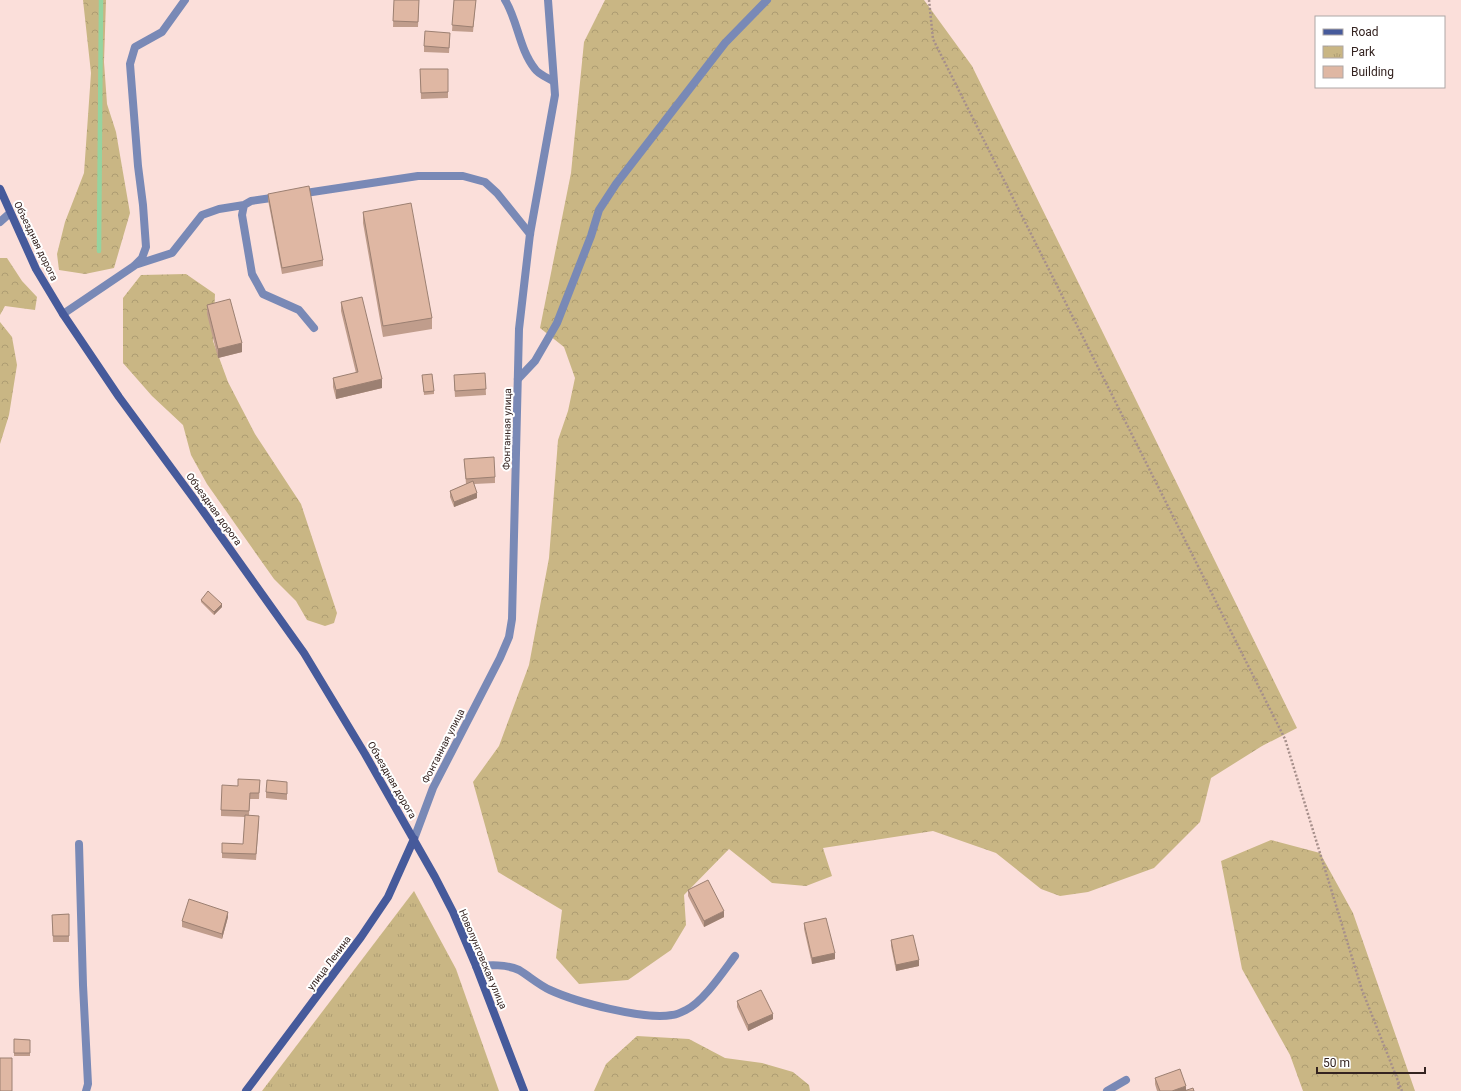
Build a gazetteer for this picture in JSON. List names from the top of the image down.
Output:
{
  "streets": {
    "street": [
      "Объездная дорога",
      "Фонтанная улица",
      "Новолунговская улица",
      "улица Ленина"
    ]
  },
  "crossings": [
    ["Объездная дорога", "Фонтанная улица"],
    ["Объездная дорога", "Новолунговская улица"],
    ["Объездная дорога", "улица Ленина"],
    ["Фонтанная улица", "Новолунговская улица"],
    ["Фонтанная улица", "улица Ленина"],
    ["Новолунговская улица", "улица Ленина"]
  ],
  "legend": ["Road", "Park", "Building"],
  "scale_bar": "50 m"
}
